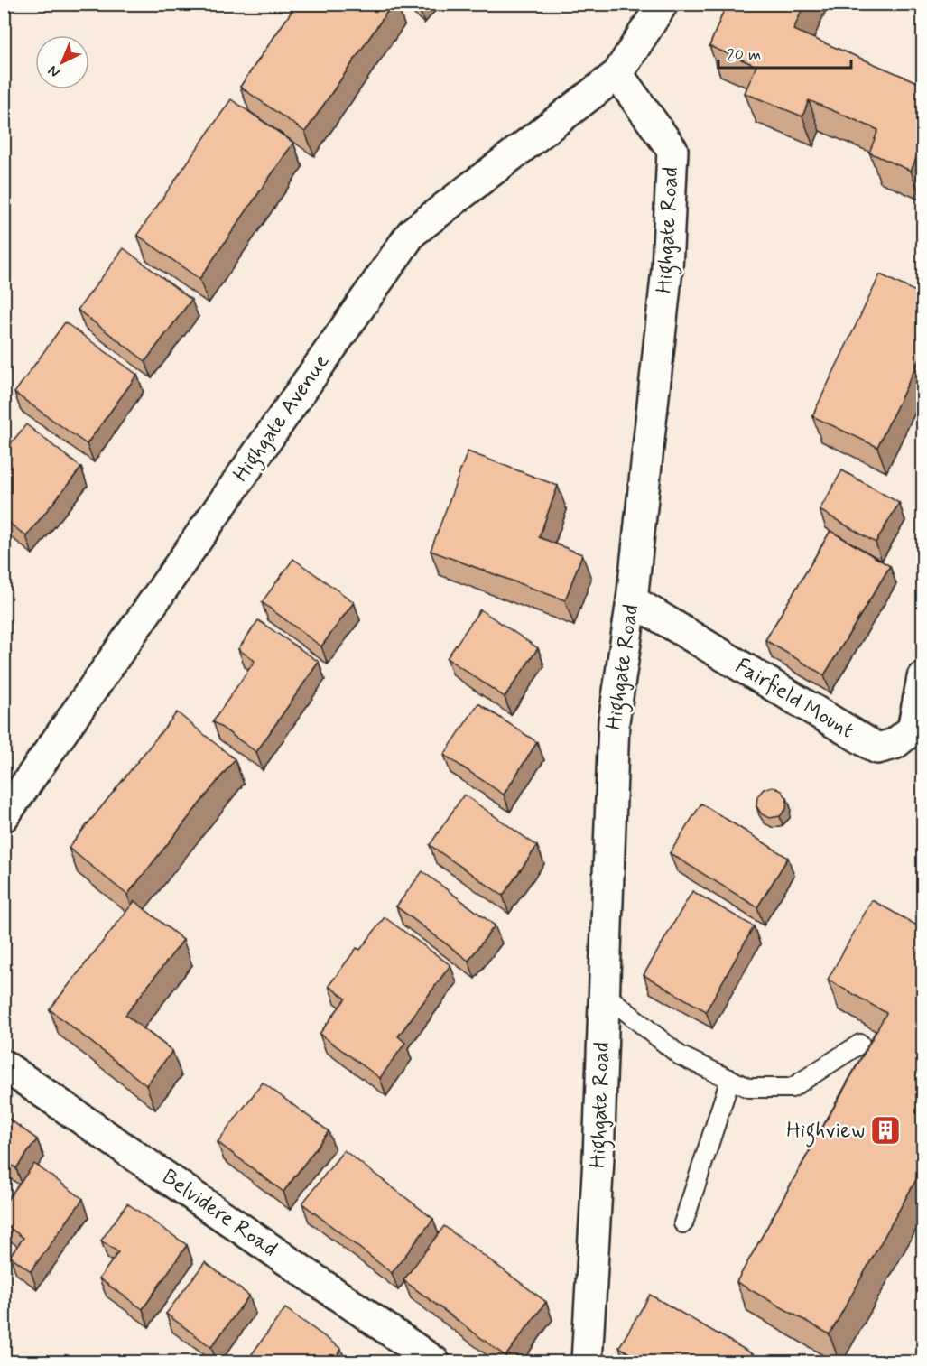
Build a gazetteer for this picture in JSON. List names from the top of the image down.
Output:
{
  "streets": {
    "street": [
      "Highgate Road",
      "Highgate Avenue",
      "Fairfield Mount",
      "Belvidere Road"
    ]
  },
  "crossings": [
    ["Highgate Road", "Highgate Avenue"],
    ["Highgate Road", "Fairfield Mount"]
  ],
  "places": {
    "building": ["Highview"]
  },
  "scale_bar": "20 m",
  "north": "bottom left"
}
